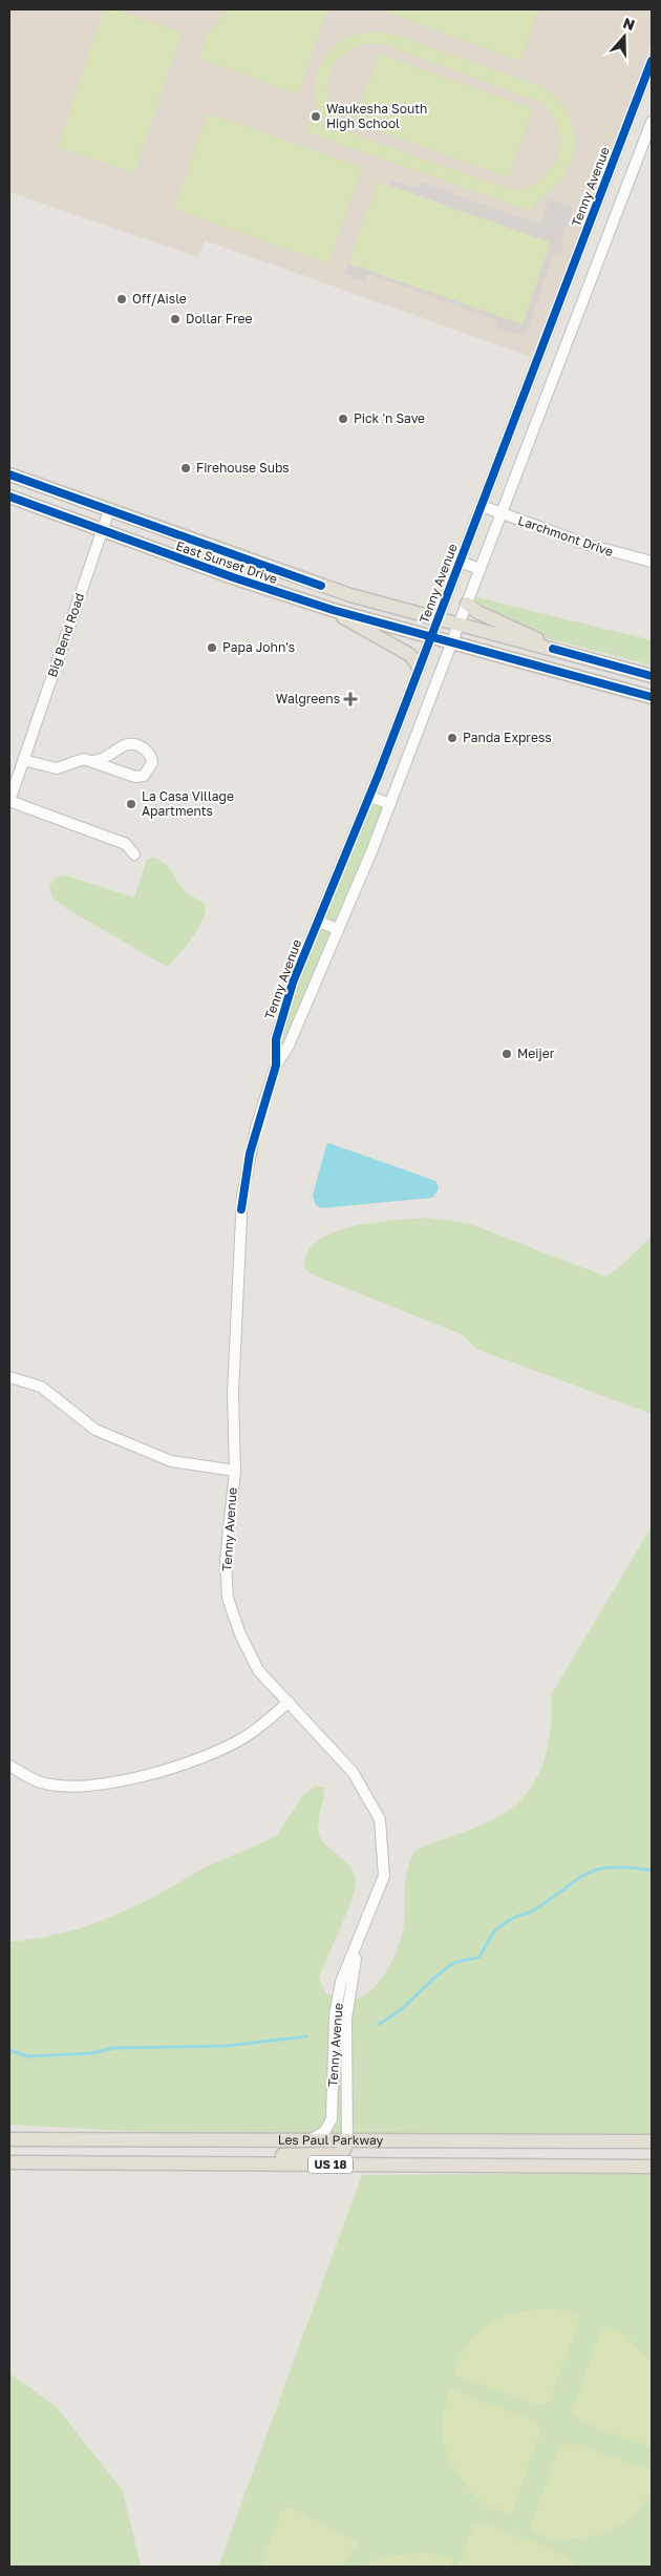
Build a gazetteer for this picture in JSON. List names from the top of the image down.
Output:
{
  "streets": {
    "main road": ["East Sunset Drive", "Les Paul Parkway", "US 18"],
    "street": ["Tenny Avenue", "Larchmont Drive", "Big Bend Road"]
  },
  "crossings": [
    ["Tenny Avenue", "Larchmont Drive"],
    ["Tenny Avenue", "East Sunset Drive"],
    ["Tenny Avenue", "Les Paul Parkway"],
    ["East Sunset Drive", "Big Bend Road"]
  ],
  "places": {
    "other": [
      "Waukesha South High School",
      "Off/Aisle",
      "Dollar Free",
      "Pick 'n Save",
      "Firehouse Subs",
      "Papa John's",
      "Panda Express",
      "La Casa Village Apartments",
      "Meijer"
    ],
    "health": ["Walgreens"]
  },
  "north": "top"
}
